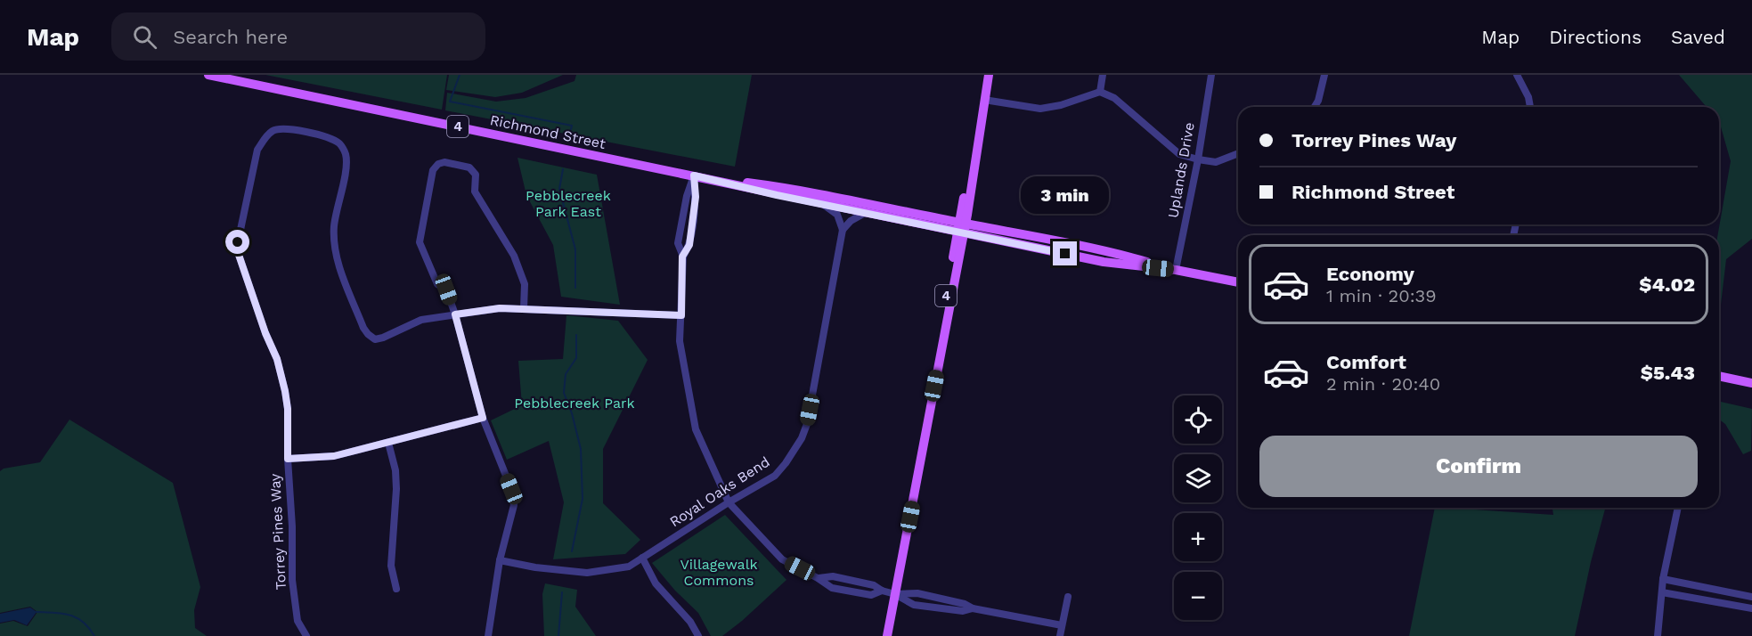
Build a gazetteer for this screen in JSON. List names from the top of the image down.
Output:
{
  "streets": {
    "main road": ["4", "Richmond Street"],
    "street": ["Uplands Drive", "Royal Oaks Bend", "Torrey Pines Way"]
  },
  "crossings": [
    ["Richmond Street", "Uplands Drive"]
  ],
  "parks": ["Pebblecreek Park East", "Pebblecreek Park", "Villagewalk Commons"],
  "page": {
    "header": "Map",
    "search": "Search here",
    "nav": ["Map", "Directions", "Saved"],
    "banner": ["Torrey Pines Way", "Richmond Street"],
    "bubble": "3 min",
    "list": [
      {
        "name": "Economy",
        "note": "1 min · 20:39",
        "value": "$4.02"
      },
      {
        "name": "Comfort",
        "note": "2 min · 20:40",
        "value": "$5.43"
      }
    ],
    "map_buttons": ["+", "−"],
    "buttons": "Confirm"
  }
}
